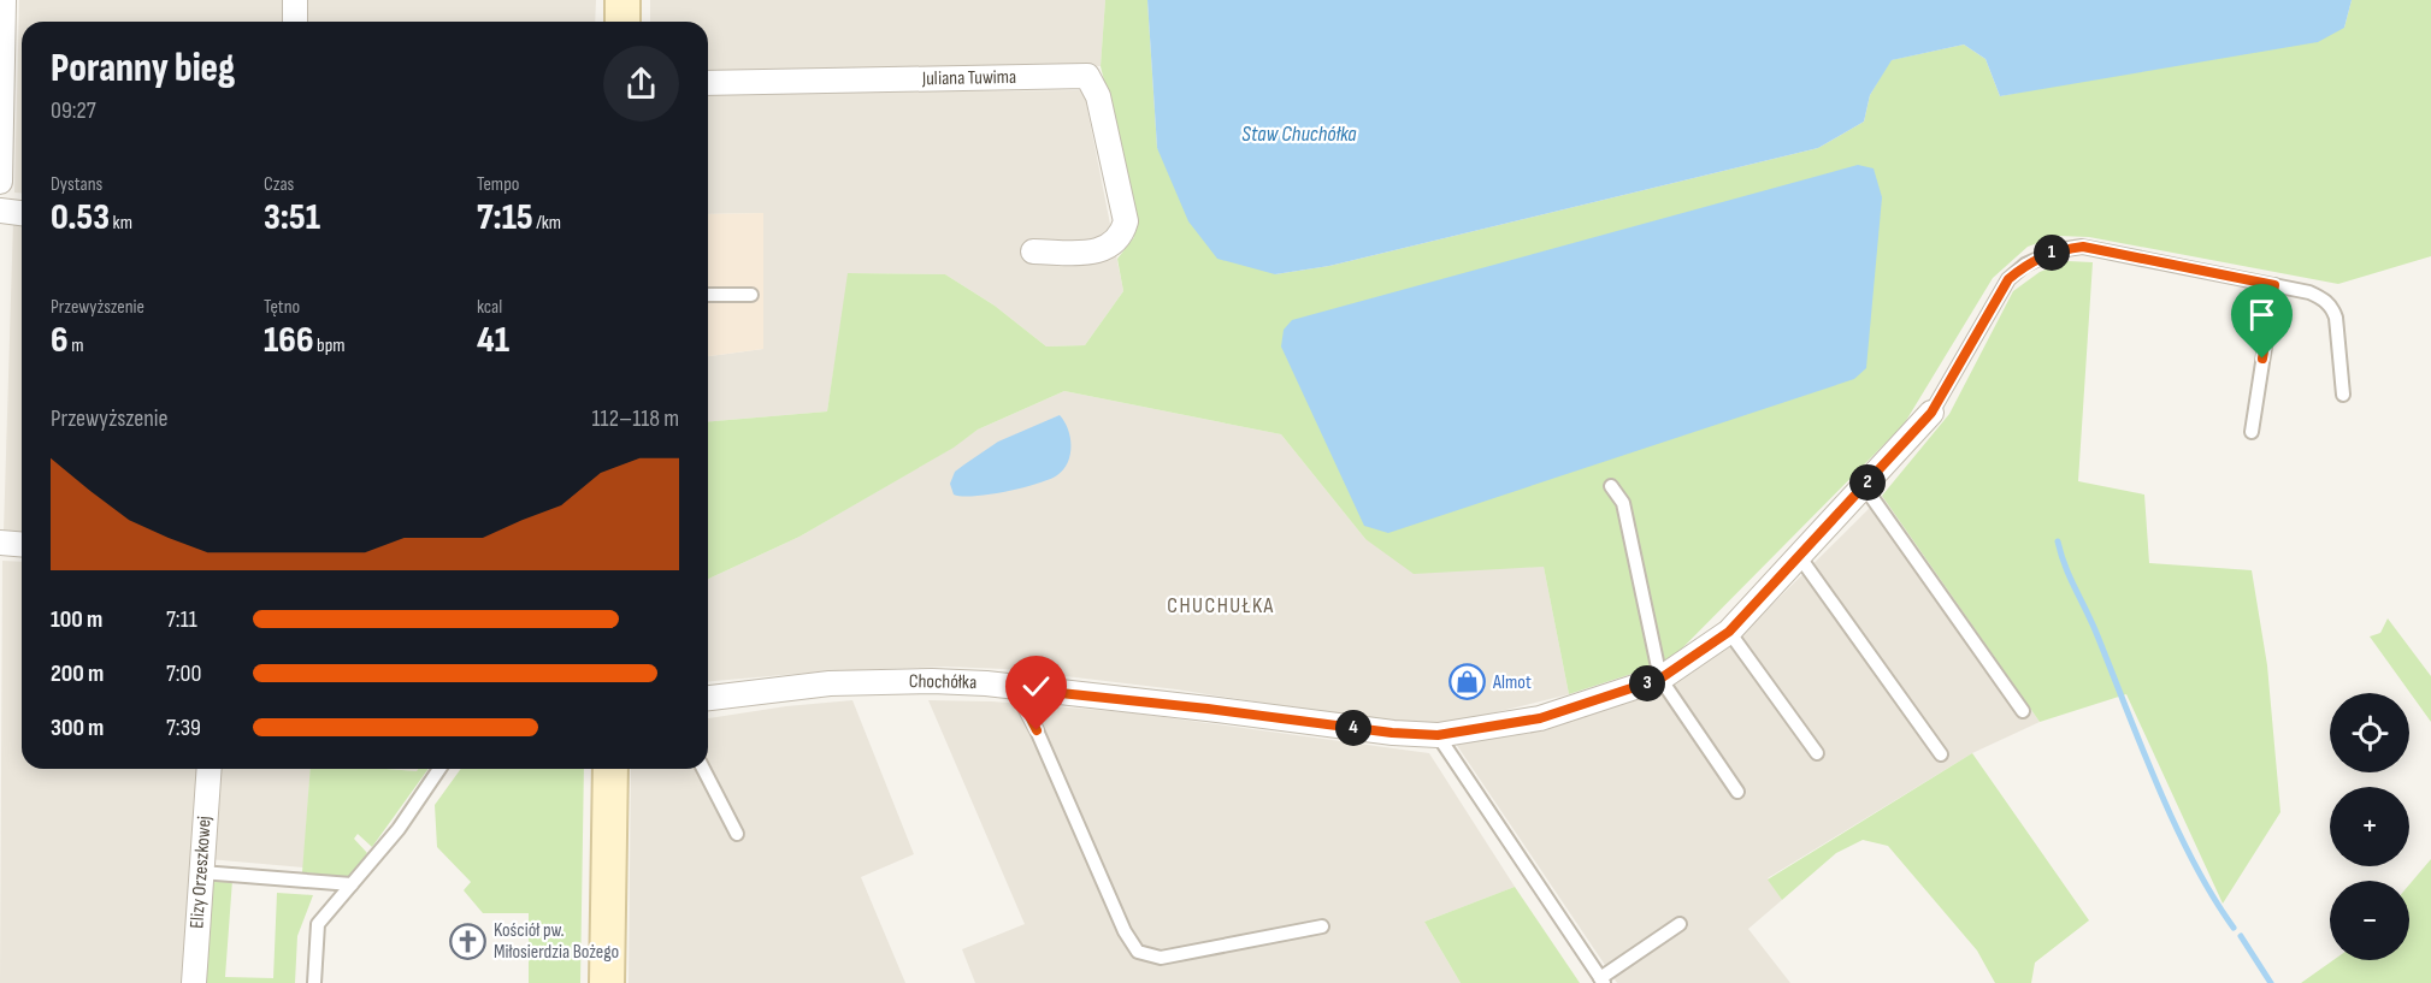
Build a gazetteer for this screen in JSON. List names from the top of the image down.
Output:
{
  "streets": {
    "street": ["Juliana Tuwima", "Chochółka", "Elizy Orzeszkowej"]
  },
  "districts": ["CHUCHUŁKA"],
  "water": ["Staw Chuchółka"],
  "places": {
    "shop": ["Almot"],
    "church": ["Kościół pw. Miłosierdzia Bożego"]
  },
  "page": {
    "heading": ["Poranny bieg", "09:27"],
    "stats": [
      ["Dystans", "0.53 km"],
      ["Czas", "3:51"],
      ["Tempo", "7:15 /km"],
      ["Przewyższenie", "6 m"],
      ["Tętno", "166 bpm"],
      ["kcal", "41"]
    ],
    "pins": [
      "1",
      "2",
      "3",
      "4"
    ],
    "chart": ["Przewyższenie", "112–118 m"],
    "list": [
      {
        "name": "100 m",
        "note": "7:11"
      },
      {
        "name": "200 m",
        "note": "7:00"
      },
      {
        "name": "300 m",
        "note": "7:39"
      }
    ],
    "map_buttons": ["+", "−"]
  }
}
